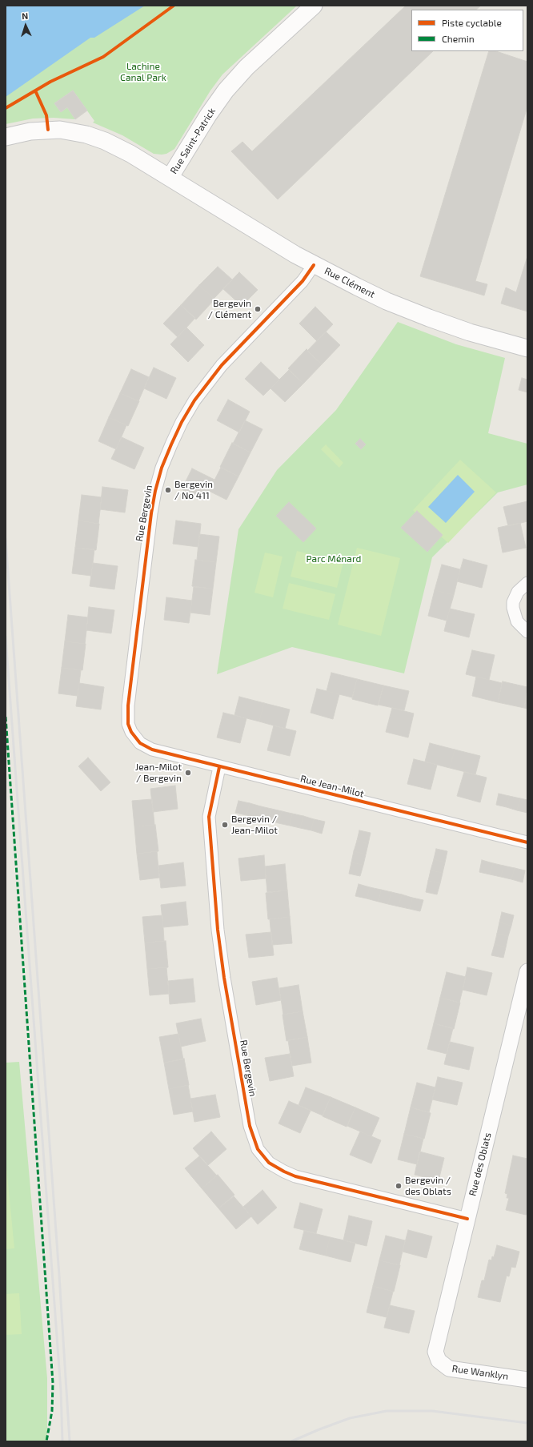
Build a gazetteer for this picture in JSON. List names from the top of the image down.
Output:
{
  "streets": {
    "main road": ["Rue Saint-Patrick", "Rue Clément"],
    "street": [
      "Rue Bergevin",
      "Rue Jean-Milot",
      "Rue des Oblats",
      "Rue Wanklyn"
    ]
  },
  "crossings": [
    ["Rue Saint-Patrick", "Rue Clément"],
    ["Rue Clément", "Rue Bergevin"],
    ["Rue Bergevin", "Rue Jean-Milot"],
    ["Rue Bergevin", "Rue des Oblats"],
    ["Rue des Oblats", "Rue Wanklyn"]
  ],
  "parks": ["Lachine Canal Park", "Parc Ménard"],
  "places": [
    "Bergevin / Clément",
    "Bergevin / No 411",
    "Jean-Milot / Bergevin",
    "Bergevin / Jean-Milot",
    "Bergevin / des Oblats"
  ],
  "legend": ["Piste cyclable", "Chemin"],
  "north": "top"
}
